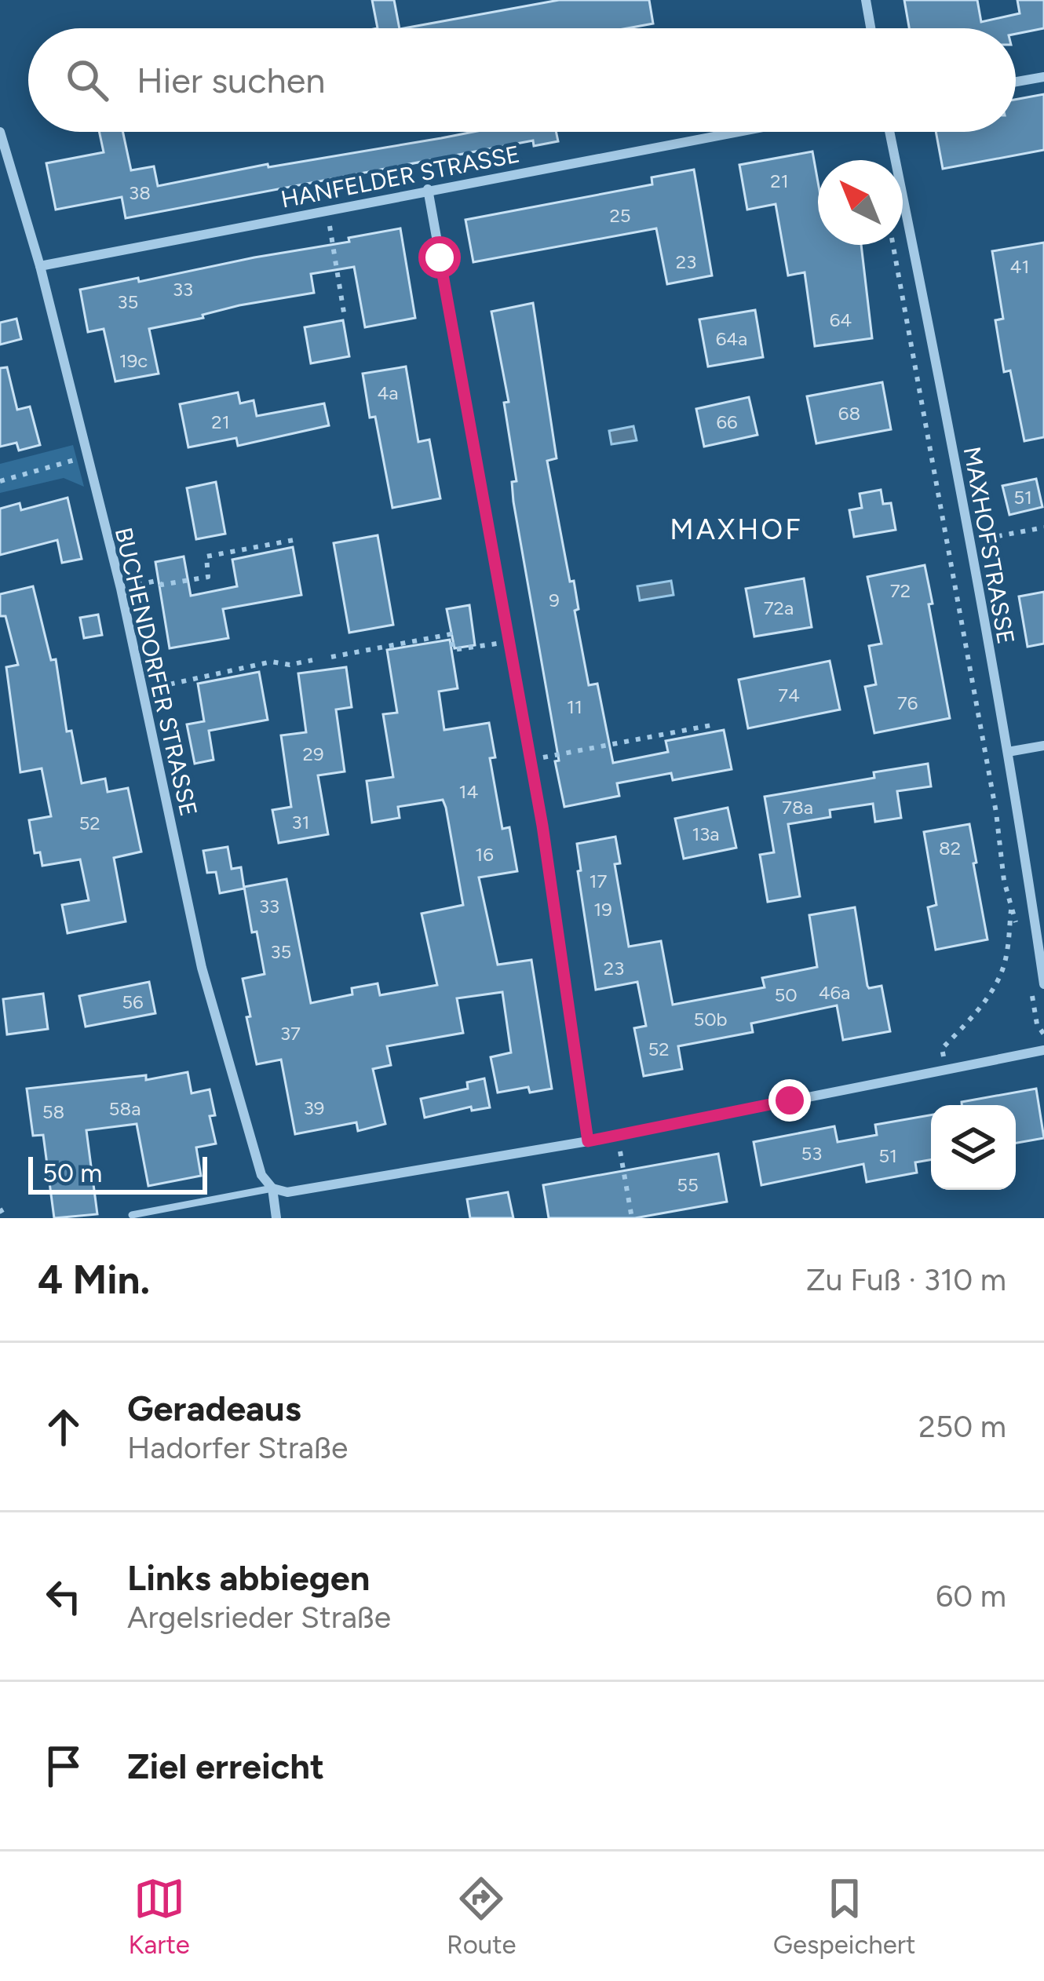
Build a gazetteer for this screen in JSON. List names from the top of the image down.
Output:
{
  "streets": {
    "street": ["HANFELDER STRASSE", "MAXHOFSTRASSE", "BUCHENDORFER STRASSE"]
  },
  "crossings": [
    ["HANFELDER STRASSE", "BUCHENDORFER STRASSE"]
  ],
  "districts": ["MAXHOF"],
  "house_numbers": [
    "21",
    "38",
    "25",
    "23",
    "41",
    "33",
    "35",
    "64",
    "64a",
    "19c",
    "4a",
    "68",
    "21",
    "66",
    "51",
    "72",
    "9",
    "72a",
    "74",
    "76",
    "11",
    "29",
    "14",
    "78a",
    "31",
    "52",
    "13a",
    "82",
    "16",
    "17",
    "33",
    "19",
    "35",
    "23",
    "46a",
    "50",
    "56",
    "50b",
    "37",
    "52",
    "39",
    "58a",
    "58",
    "53",
    "51",
    "55"
  ],
  "scale_bar": "50 m",
  "north": "top left",
  "page": {
    "search": "Hier suchen",
    "scale": "50 m",
    "heading": ["4 Min.", "Zu Fuß · 310 m"],
    "list": [
      ["Geradeaus", "Hadorfer Straße", "250 m"],
      ["Links abbiegen", "Argelsrieder Straße", "60 m"],
      "Ziel erreicht"
    ],
    "nav": ["Karte", "Route", "Gespeichert"]
  }
}
